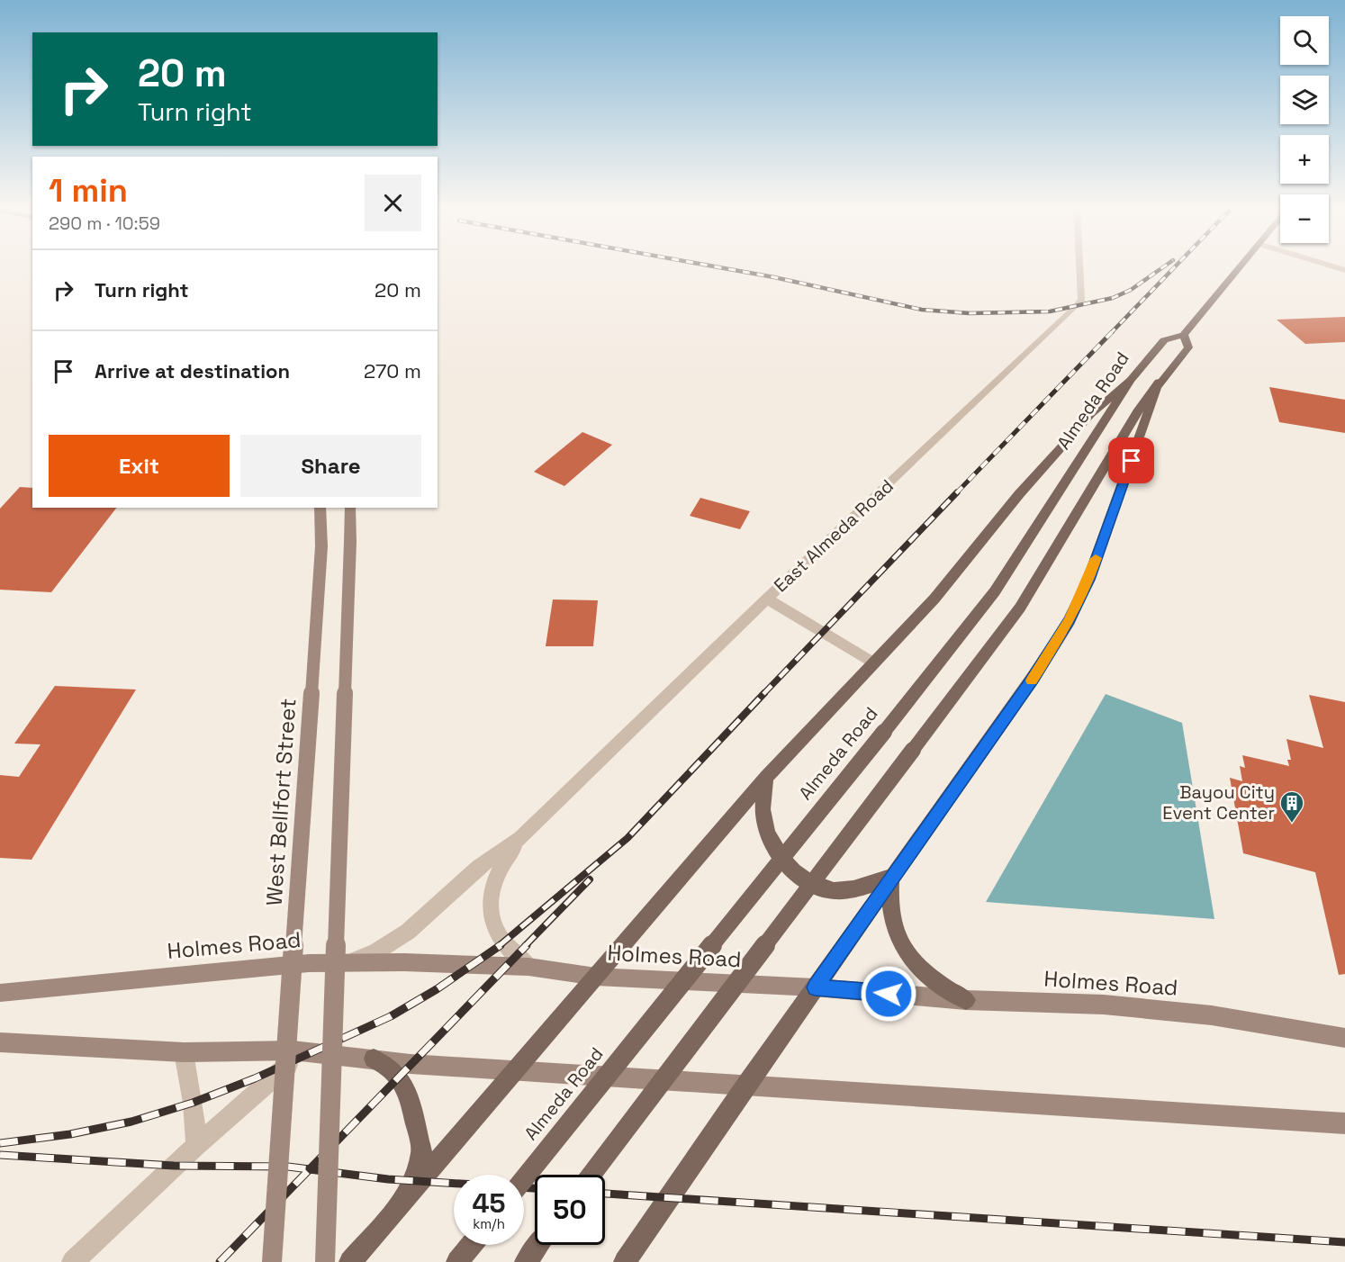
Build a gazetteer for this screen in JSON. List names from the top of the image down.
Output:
{
  "streets": {
    "main road": ["Almeda Road", "West Bellfort Street", "Holmes Road"],
    "street": ["East Almeda Road"]
  },
  "crossings": [
    ["East Almeda Road", "Holmes Road"]
  ],
  "places": {
    "building": ["Bayou City Event Center"]
  },
  "page": {
    "map_buttons": ["+", "−"],
    "turn": ["20 m", "Turn right"],
    "heading": ["1 min", "290 m · 10:59"],
    "list": [
      {
        "name": "Turn right",
        "value": "20 m"
      },
      {
        "name": "Arrive at destination",
        "value": "270 m"
      }
    ],
    "buttons": ["Exit", "Share"],
    "speed": "45 km/h",
    "limit": "50"
  }
}
